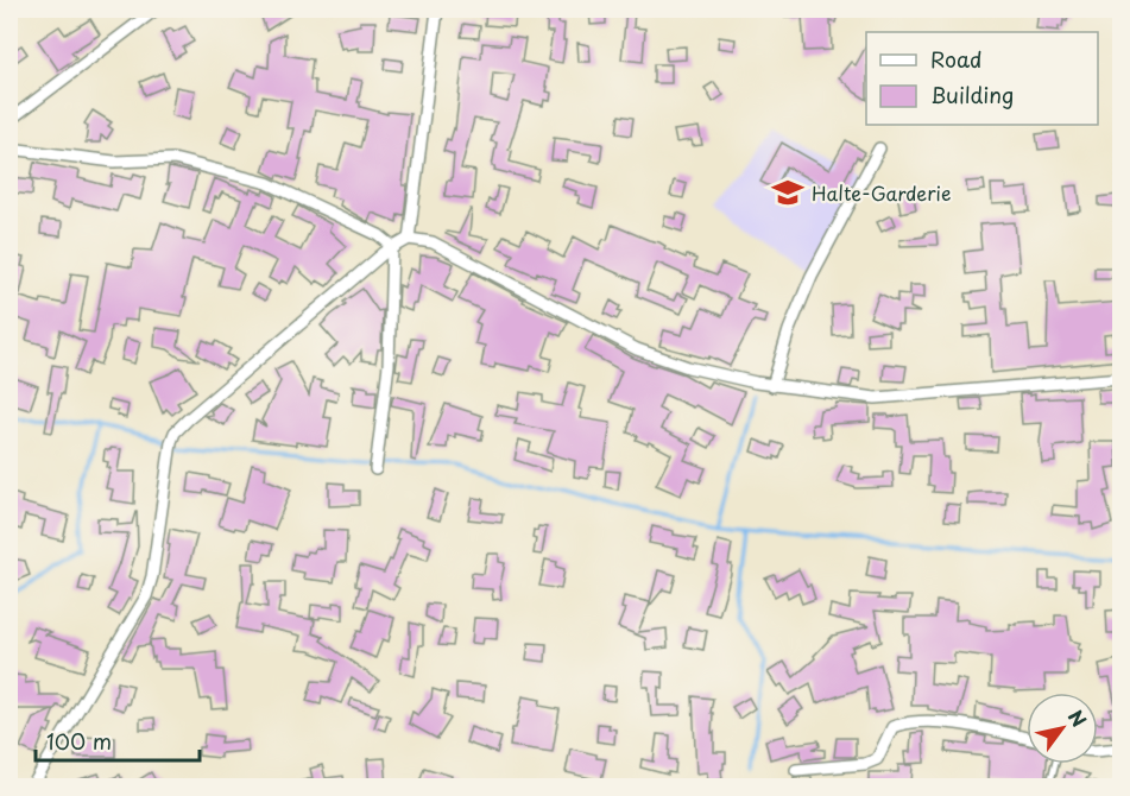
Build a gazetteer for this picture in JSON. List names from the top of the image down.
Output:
{
  "places": {
    "school or university": ["Halte-Garderie"]
  },
  "legend": ["Road", "Building"],
  "scale_bar": "100 m",
  "north": "top right"
}
